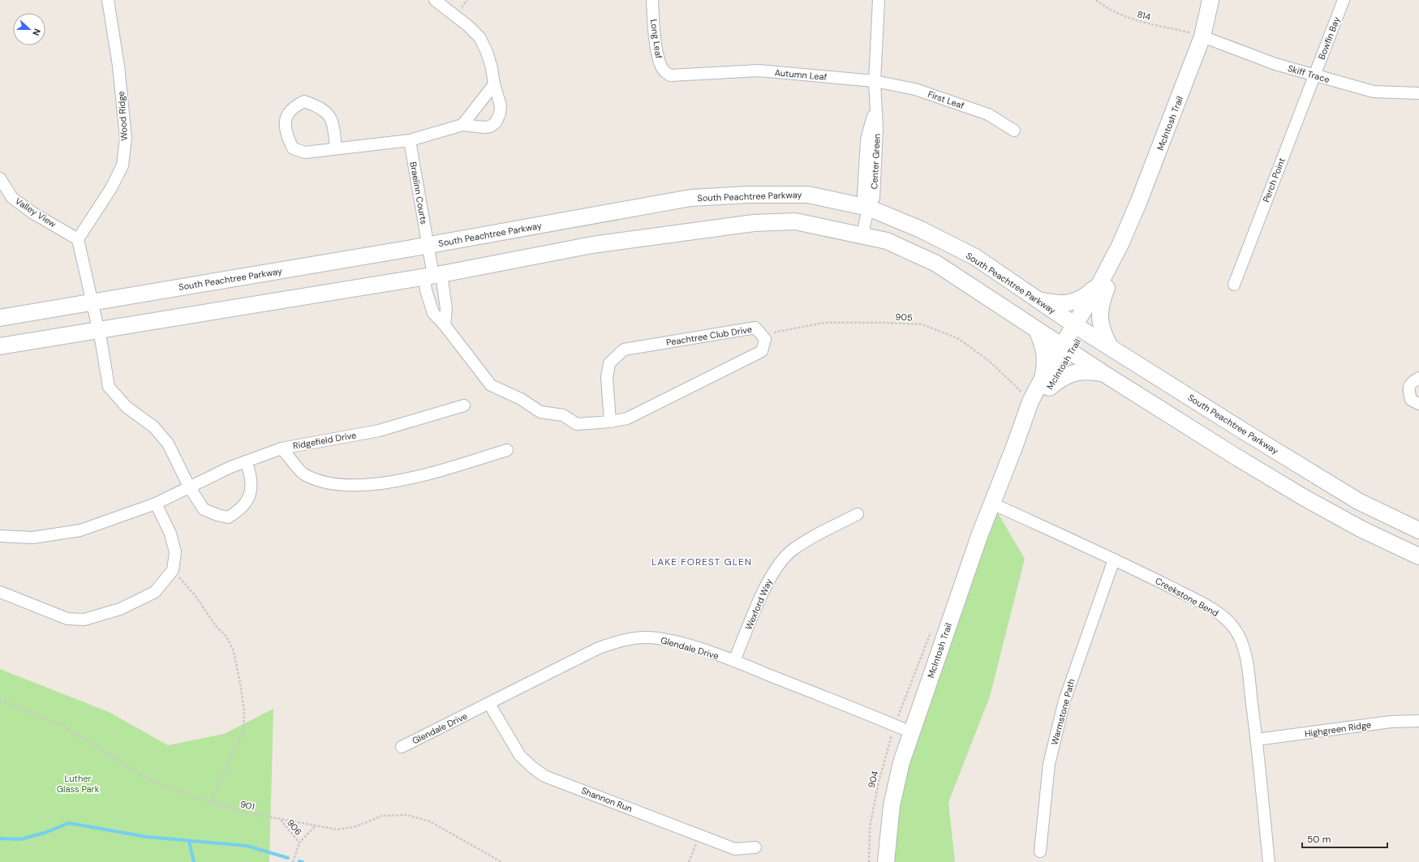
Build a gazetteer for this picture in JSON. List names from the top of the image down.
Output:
{
  "streets": {
    "main road": ["McIntosh Trail", "South Peachtree Parkway"],
    "street": [
      "Bowfin Bay",
      "Long Leaf",
      "Skiff Trace",
      "Autumn Leaf",
      "First Leaf",
      "Wood Ridge",
      "Center Green",
      "Perch Point",
      "Braelinn Courts",
      "Valley View",
      "Peachtree Club Drive",
      "Ridgefield Drive",
      "Creekstone Bend",
      "Wexford Way",
      "Glendale Drive",
      "Warmstone Path",
      "Highgreen Ridge",
      "Shannon Run"
    ],
    "path": [
      "814",
      "905",
      "904",
      "901",
      "906"
    ]
  },
  "crossings": [
    ["814", "Skiff Trace"],
    ["814", "McIntosh Trail"],
    ["Bowfin Bay", "Skiff Trace"],
    ["Bowfin Bay", "Perch Point"],
    ["Long Leaf", "Autumn Leaf"],
    ["Skiff Trace", "McIntosh Trail"],
    ["Skiff Trace", "Perch Point"],
    ["Autumn Leaf", "First Leaf"],
    ["Autumn Leaf", "Center Green"],
    ["First Leaf", "Center Green"],
    ["Wood Ridge", "Valley View"],
    ["McIntosh Trail", "South Peachtree Parkway"],
    ["McIntosh Trail", "Creekstone Bend"],
    ["McIntosh Trail", "Glendale Drive"],
    ["Center Green", "South Peachtree Parkway"],
    ["Braelinn Courts", "South Peachtree Parkway"],
    ["Braelinn Courts", "Peachtree Club Drive"],
    ["905", "Peachtree Club Drive"],
    ["Creekstone Bend", "Warmstone Path"],
    ["Creekstone Bend", "Highgreen Ridge"],
    ["Wexford Way", "Glendale Drive"],
    ["Glendale Drive", "904"],
    ["Glendale Drive", "Shannon Run"],
    ["901", "906"]
  ],
  "districts": ["LAKE FOREST GLEN"],
  "parks": ["Luther Glass Park"],
  "scale_bar": "50 m",
  "north": "right"
}
